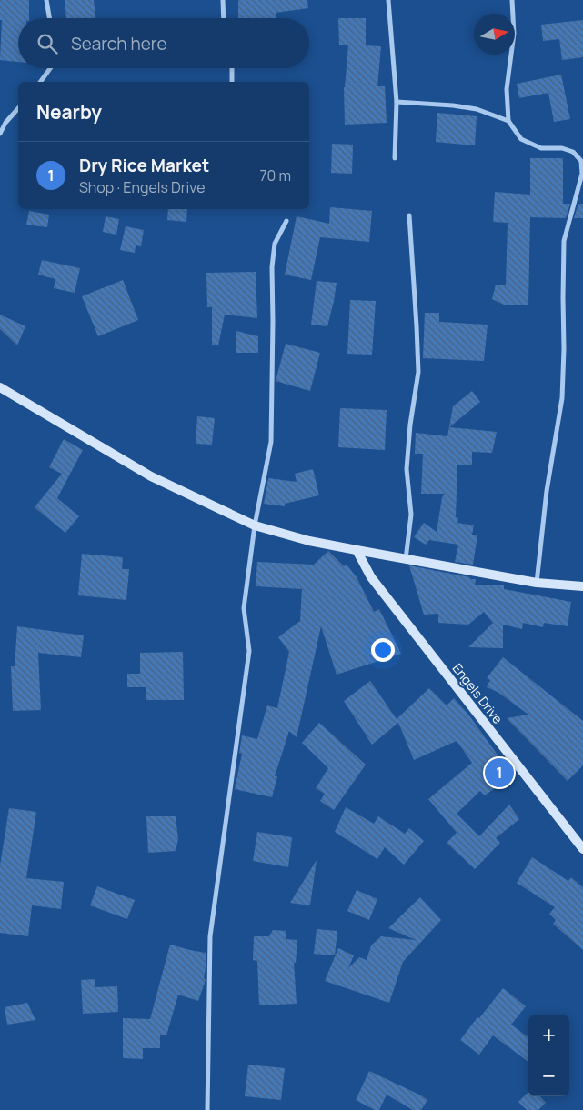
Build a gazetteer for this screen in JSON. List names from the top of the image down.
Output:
{
  "streets": {
    "main road": ["Engels Drive"]
  },
  "north": "right",
  "page": {
    "search": "Search here",
    "heading": "Nearby",
    "list": [
      {
        "mark": "1",
        "name": "Dry Rice Market",
        "note": "Shop · Engels Drive",
        "value": "70 m"
      }
    ],
    "pins": "1",
    "map_buttons": ["+", "−"]
  }
}
